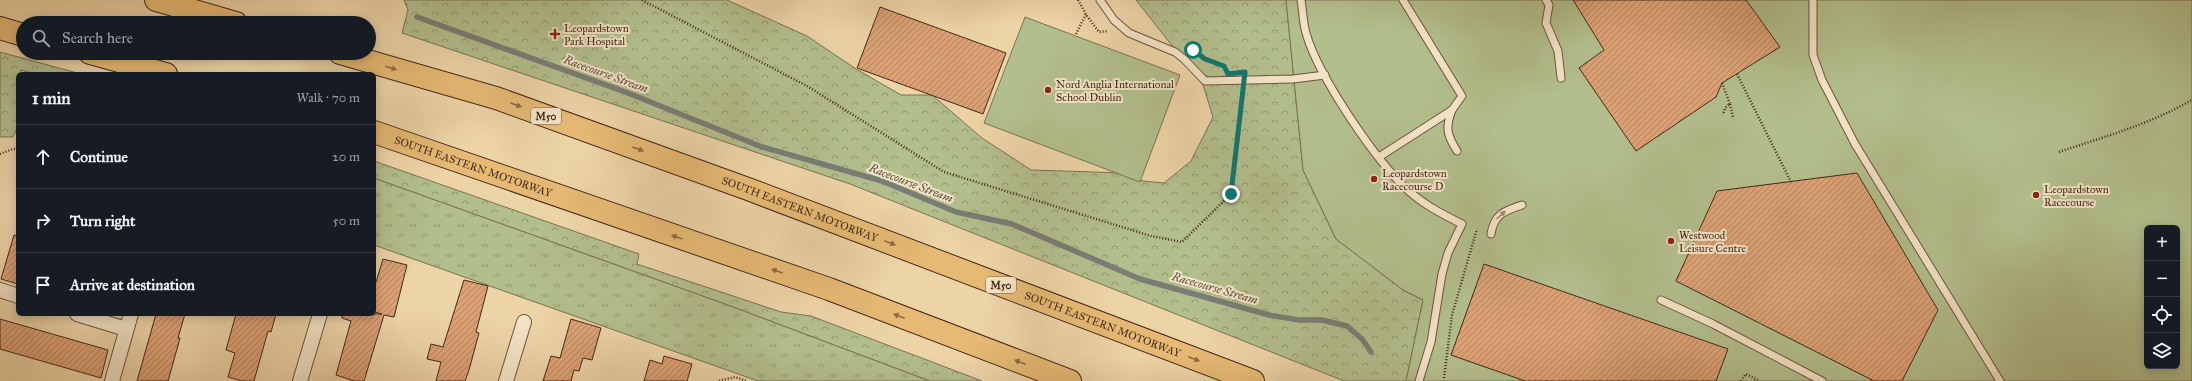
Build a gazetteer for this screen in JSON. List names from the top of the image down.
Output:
{
  "streets": {
    "highway": ["M50", "SOUTH EASTERN MOTORWAY"]
  },
  "water": ["Racecourse Stream"],
  "places": {
    "health": ["Leopardstown Park Hospital"],
    "other": [
      "Nord Anglia International School Dublin",
      "Leopardstown Racecourse D",
      "Leopardstown Racecourse",
      "Westwood Leisure Centre"
    ]
  },
  "page": {
    "search": "Search here",
    "heading": ["1 min", "Walk · 70 m"],
    "list": [
      ["Continue", "20 m"],
      ["Turn right", "50 m"],
      "Arrive at destination"
    ],
    "map_buttons": ["+", "−"]
  }
}
